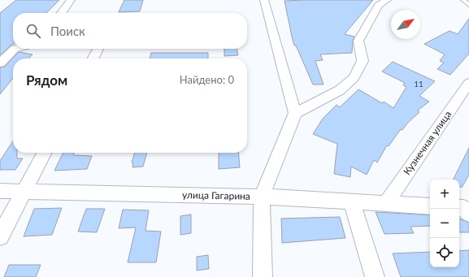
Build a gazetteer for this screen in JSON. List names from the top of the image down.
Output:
{
  "streets": {
    "street": ["Кузнечная улица", "улица Гагарина"]
  },
  "crossings": [
    ["Кузнечная улица", "улица Гагарина"]
  ],
  "house_numbers": ["11"],
  "north": "top right",
  "page": {
    "search": "Поиск",
    "heading": ["Рядом", "Найдено: 0"],
    "map_buttons": ["+", "−"]
  }
}
